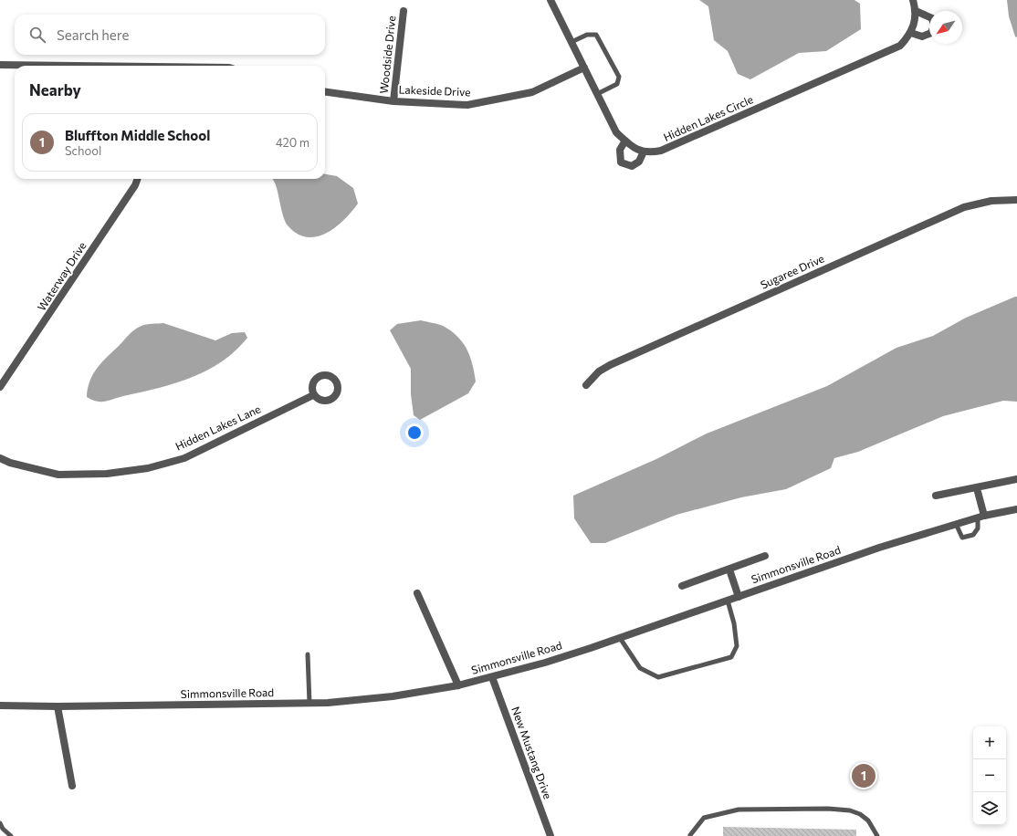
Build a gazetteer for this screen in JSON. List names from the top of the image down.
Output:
{
  "streets": {
    "street": [
      "Woodside Drive",
      "Lakeside Drive",
      "Hidden Lakes Circle",
      "Sugaree Drive",
      "Waterway Drive",
      "Hidden Lakes Lane",
      "Simmonsville Road",
      "New Mustang Drive"
    ]
  },
  "crossings": [
    ["Woodside Drive", "Lakeside Drive"],
    ["Lakeside Drive", "Hidden Lakes Circle"],
    ["Simmonsville Road", "New Mustang Drive"]
  ],
  "north": "bottom left",
  "page": {
    "search": "Search here",
    "heading": "Nearby",
    "list": [
      {
        "mark": "1",
        "name": "Bluffton Middle School",
        "note": "School",
        "value": "420 m"
      }
    ],
    "map_buttons": ["+", "−"],
    "pins": "1"
  }
}
